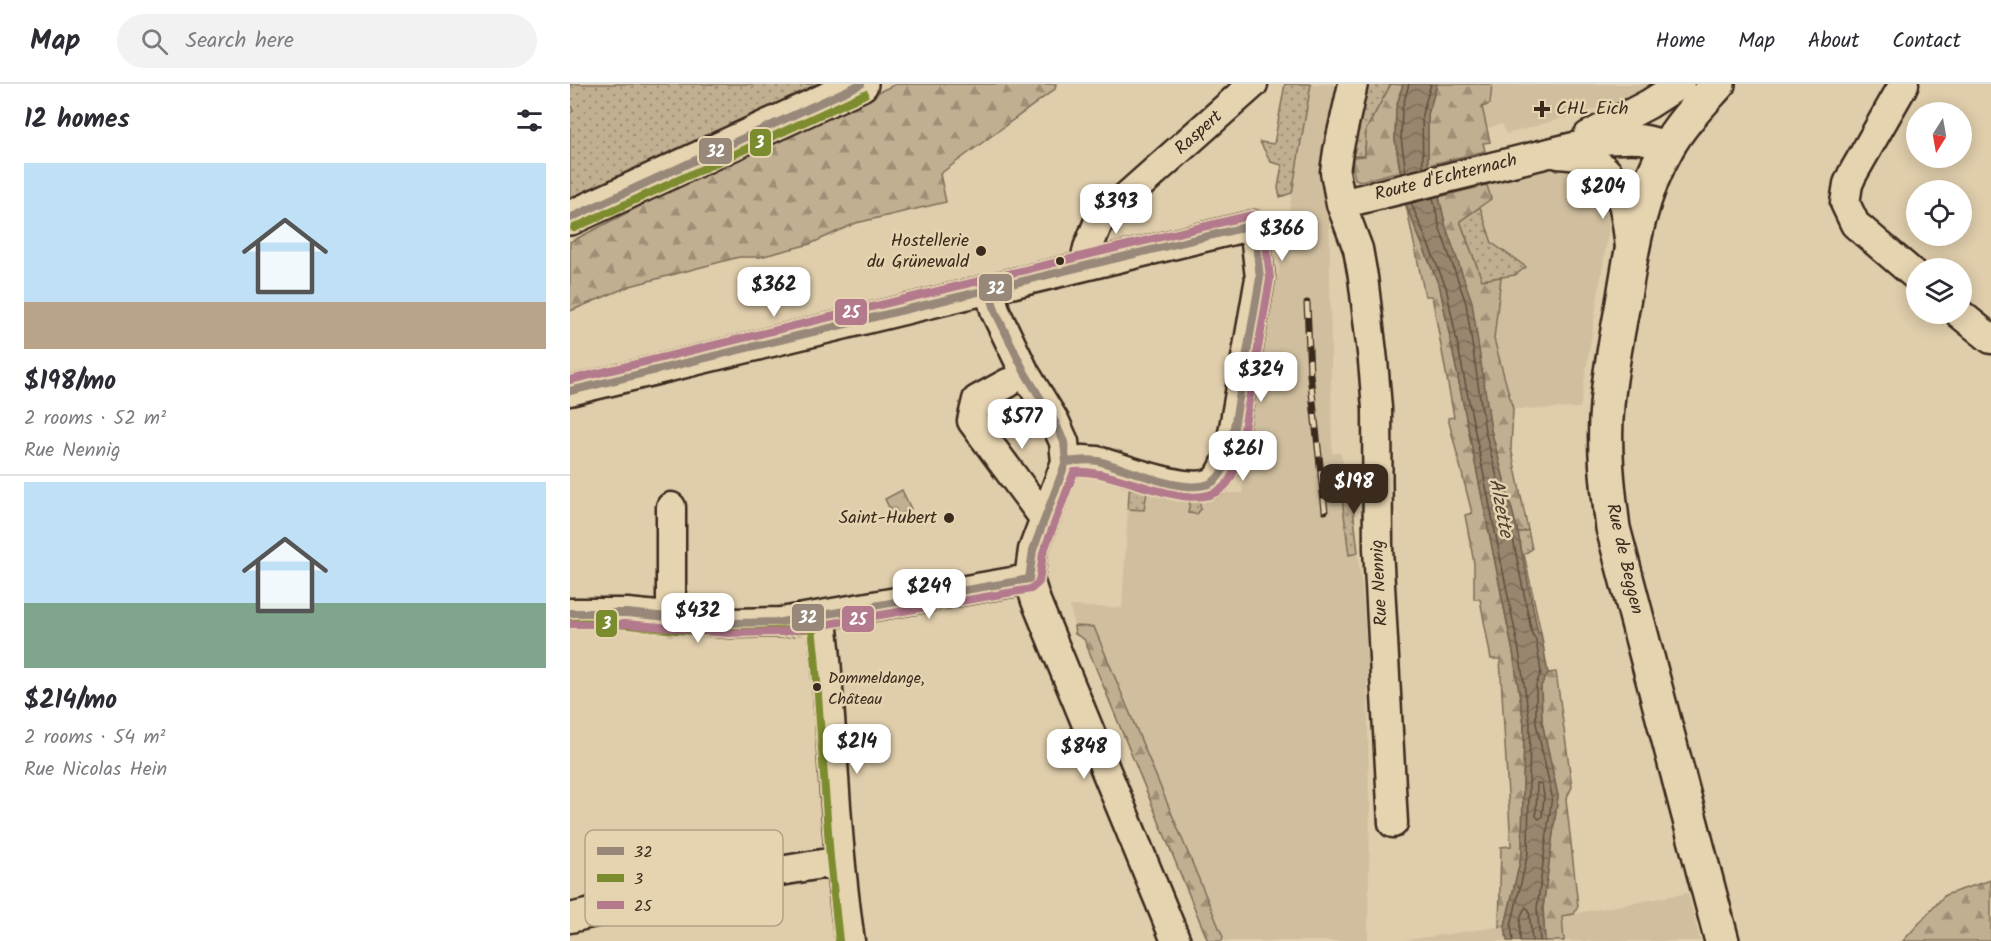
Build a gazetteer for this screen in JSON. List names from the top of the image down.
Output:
{
  "streets": {
    "main road": ["Rue de Beggen"],
    "street": ["Raspert", "Route d'Echternach", "Rue Nennig"]
  },
  "crossings": [
    ["Route d'Echternach", "Rue de Beggen"],
    ["Route d'Echternach", "Rue Nennig"]
  ],
  "water": ["Alzette"],
  "places": {
    "health": ["CHL Eich"],
    "other": ["Hostellerie du Grünewald", "Saint-Hubert", "Dommeldange, Château"]
  },
  "lines": ["transit line 32", "transit line 3", "transit line 25"],
  "legend": ["32", "3", "25"],
  "north": "bottom",
  "page": {
    "header": "Map",
    "search": "Search here",
    "nav": [
      "Home",
      "Map",
      "About",
      "Contact"
    ],
    "heading": "12 homes",
    "list": [
      {
        "name": "$198/mo",
        "note": "2 rooms · 52 m² · Rue Nennig"
      },
      {
        "name": "$214/mo",
        "note": "2 rooms · 54 m² · Rue Nicolas Hein"
      }
    ],
    "price": [
      "$204",
      "$393",
      "$366",
      "$362",
      "$324",
      "$577",
      "$261",
      "$198",
      "$249",
      "$432",
      "$214",
      "$848"
    ]
  }
}
